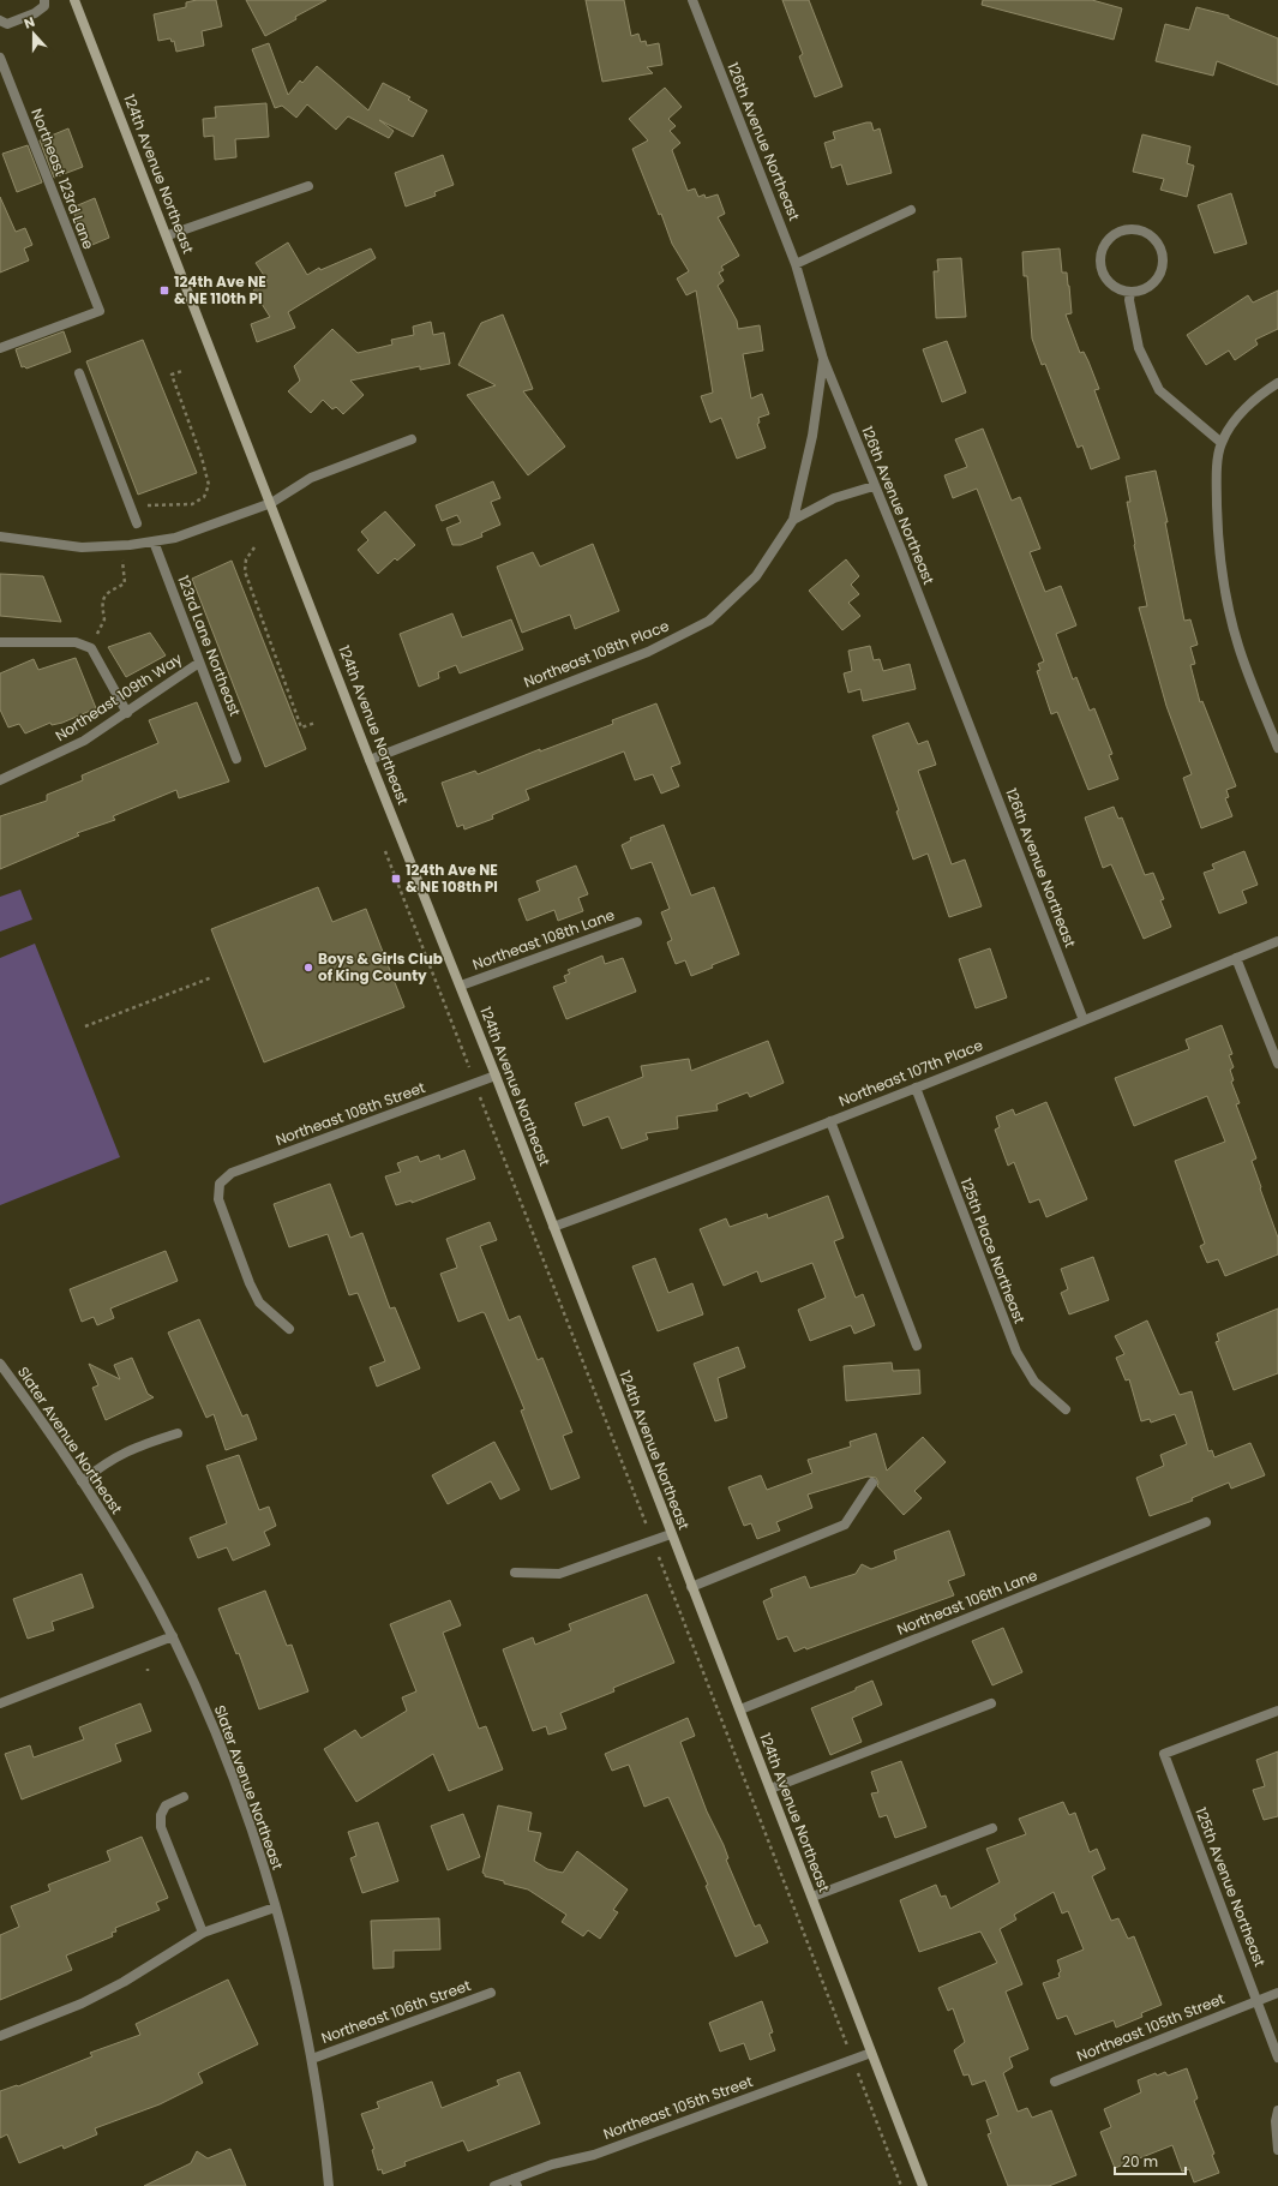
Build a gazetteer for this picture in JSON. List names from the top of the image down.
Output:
{
  "streets": {
    "main road": ["124th Avenue Northeast"],
    "street": [
      "126th Avenue Northeast",
      "Northeast 123rd Lane",
      "123rd Lane Northeast",
      "Northeast 108th Place",
      "Northeast 109th Way",
      "Northeast 108th Lane",
      "Northeast 107th Place",
      "Northeast 108th Street",
      "125th Place Northeast",
      "Slater Avenue Northeast",
      "Northeast 106th Lane",
      "125th Avenue Northeast",
      "Northeast 106th Street",
      "Northeast 105th Street"
    ]
  },
  "crossings": [
    ["126th Avenue Northeast", "Northeast 108th Place"],
    ["126th Avenue Northeast", "Northeast 107th Place"],
    ["124th Avenue Northeast", "Northeast 108th Place"],
    ["124th Avenue Northeast", "Northeast 108th Lane"],
    ["124th Avenue Northeast", "Northeast 107th Place"],
    ["124th Avenue Northeast", "Northeast 108th Street"],
    ["124th Avenue Northeast", "Northeast 106th Lane"],
    ["124th Avenue Northeast", "Northeast 105th Street"],
    ["123rd Lane Northeast", "Northeast 109th Way"],
    ["Northeast 107th Place", "125th Place Northeast"],
    ["Slater Avenue Northeast", "Northeast 106th Street"],
    ["125th Avenue Northeast", "Northeast 105th Street"]
  ],
  "places": {
    "transit": ["124th Ave NE & NE 110th Pl", "124th Ave NE & NE 108th Pl"],
    "other": ["Boys & Girls Club of King County"]
  },
  "scale_bar": "20 m",
  "north": "top"
}
